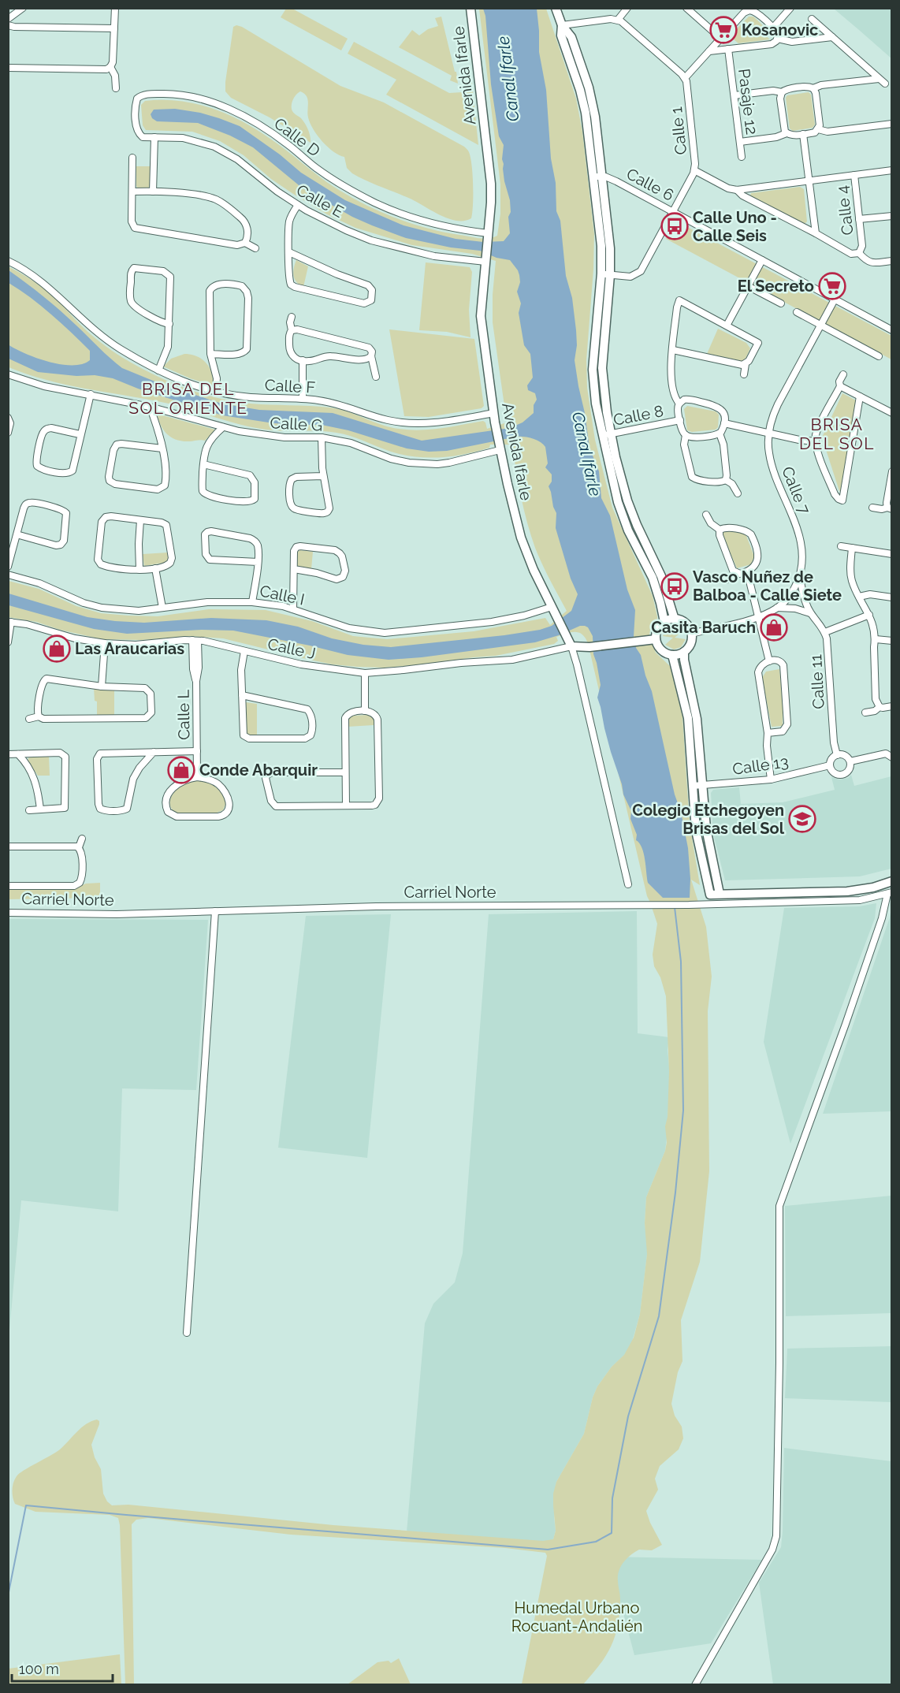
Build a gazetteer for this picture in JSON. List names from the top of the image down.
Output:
{
  "streets": {
    "street": [
      "Avenida Ifarle",
      "Pasaje 12",
      "Calle 1",
      "Calle D",
      "Calle 6",
      "Calle E",
      "Calle 4",
      "Calle F",
      "Calle 8",
      "Calle G",
      "Calle 7",
      "Calle I",
      "Calle J",
      "Calle 11",
      "Calle L",
      "Calle 13",
      "Carriel Norte"
    ]
  },
  "crossings": [
    ["Avenida Ifarle", "Calle D"],
    ["Avenida Ifarle", "Calle E"],
    ["Avenida Ifarle", "Calle F"],
    ["Avenida Ifarle", "Calle G"],
    ["Avenida Ifarle", "Calle I"],
    ["Avenida Ifarle", "Calle J"],
    ["Calle 1", "Calle 6"],
    ["Calle 1", "Calle 4"],
    ["Calle D", "Calle E"],
    ["Calle 6", "Calle 7"],
    ["Calle 7", "Calle 11"],
    ["Calle J", "Calle L"],
    ["Calle 11", "Calle 13"]
  ],
  "districts": ["BRISA DEL SOL ORIENTE", "BRISA DEL SOL"],
  "water": ["Canal Ifarle"],
  "parks": ["Humedal Urbano Rocuant-Andalién"],
  "places": {
    "supermarket": ["Kosanovic", "El Secreto"],
    "bus stop": ["Calle Uno - Calle Seis", "Vasco Nuñez de Balboa - Calle Siete"],
    "shop": ["Casita Baruch", "Las Araucarias", "Conde Abarquir"],
    "school or university": ["Colegio Etchegoyen Brisas del Sol"]
  },
  "scale_bar": "100 m"
}
